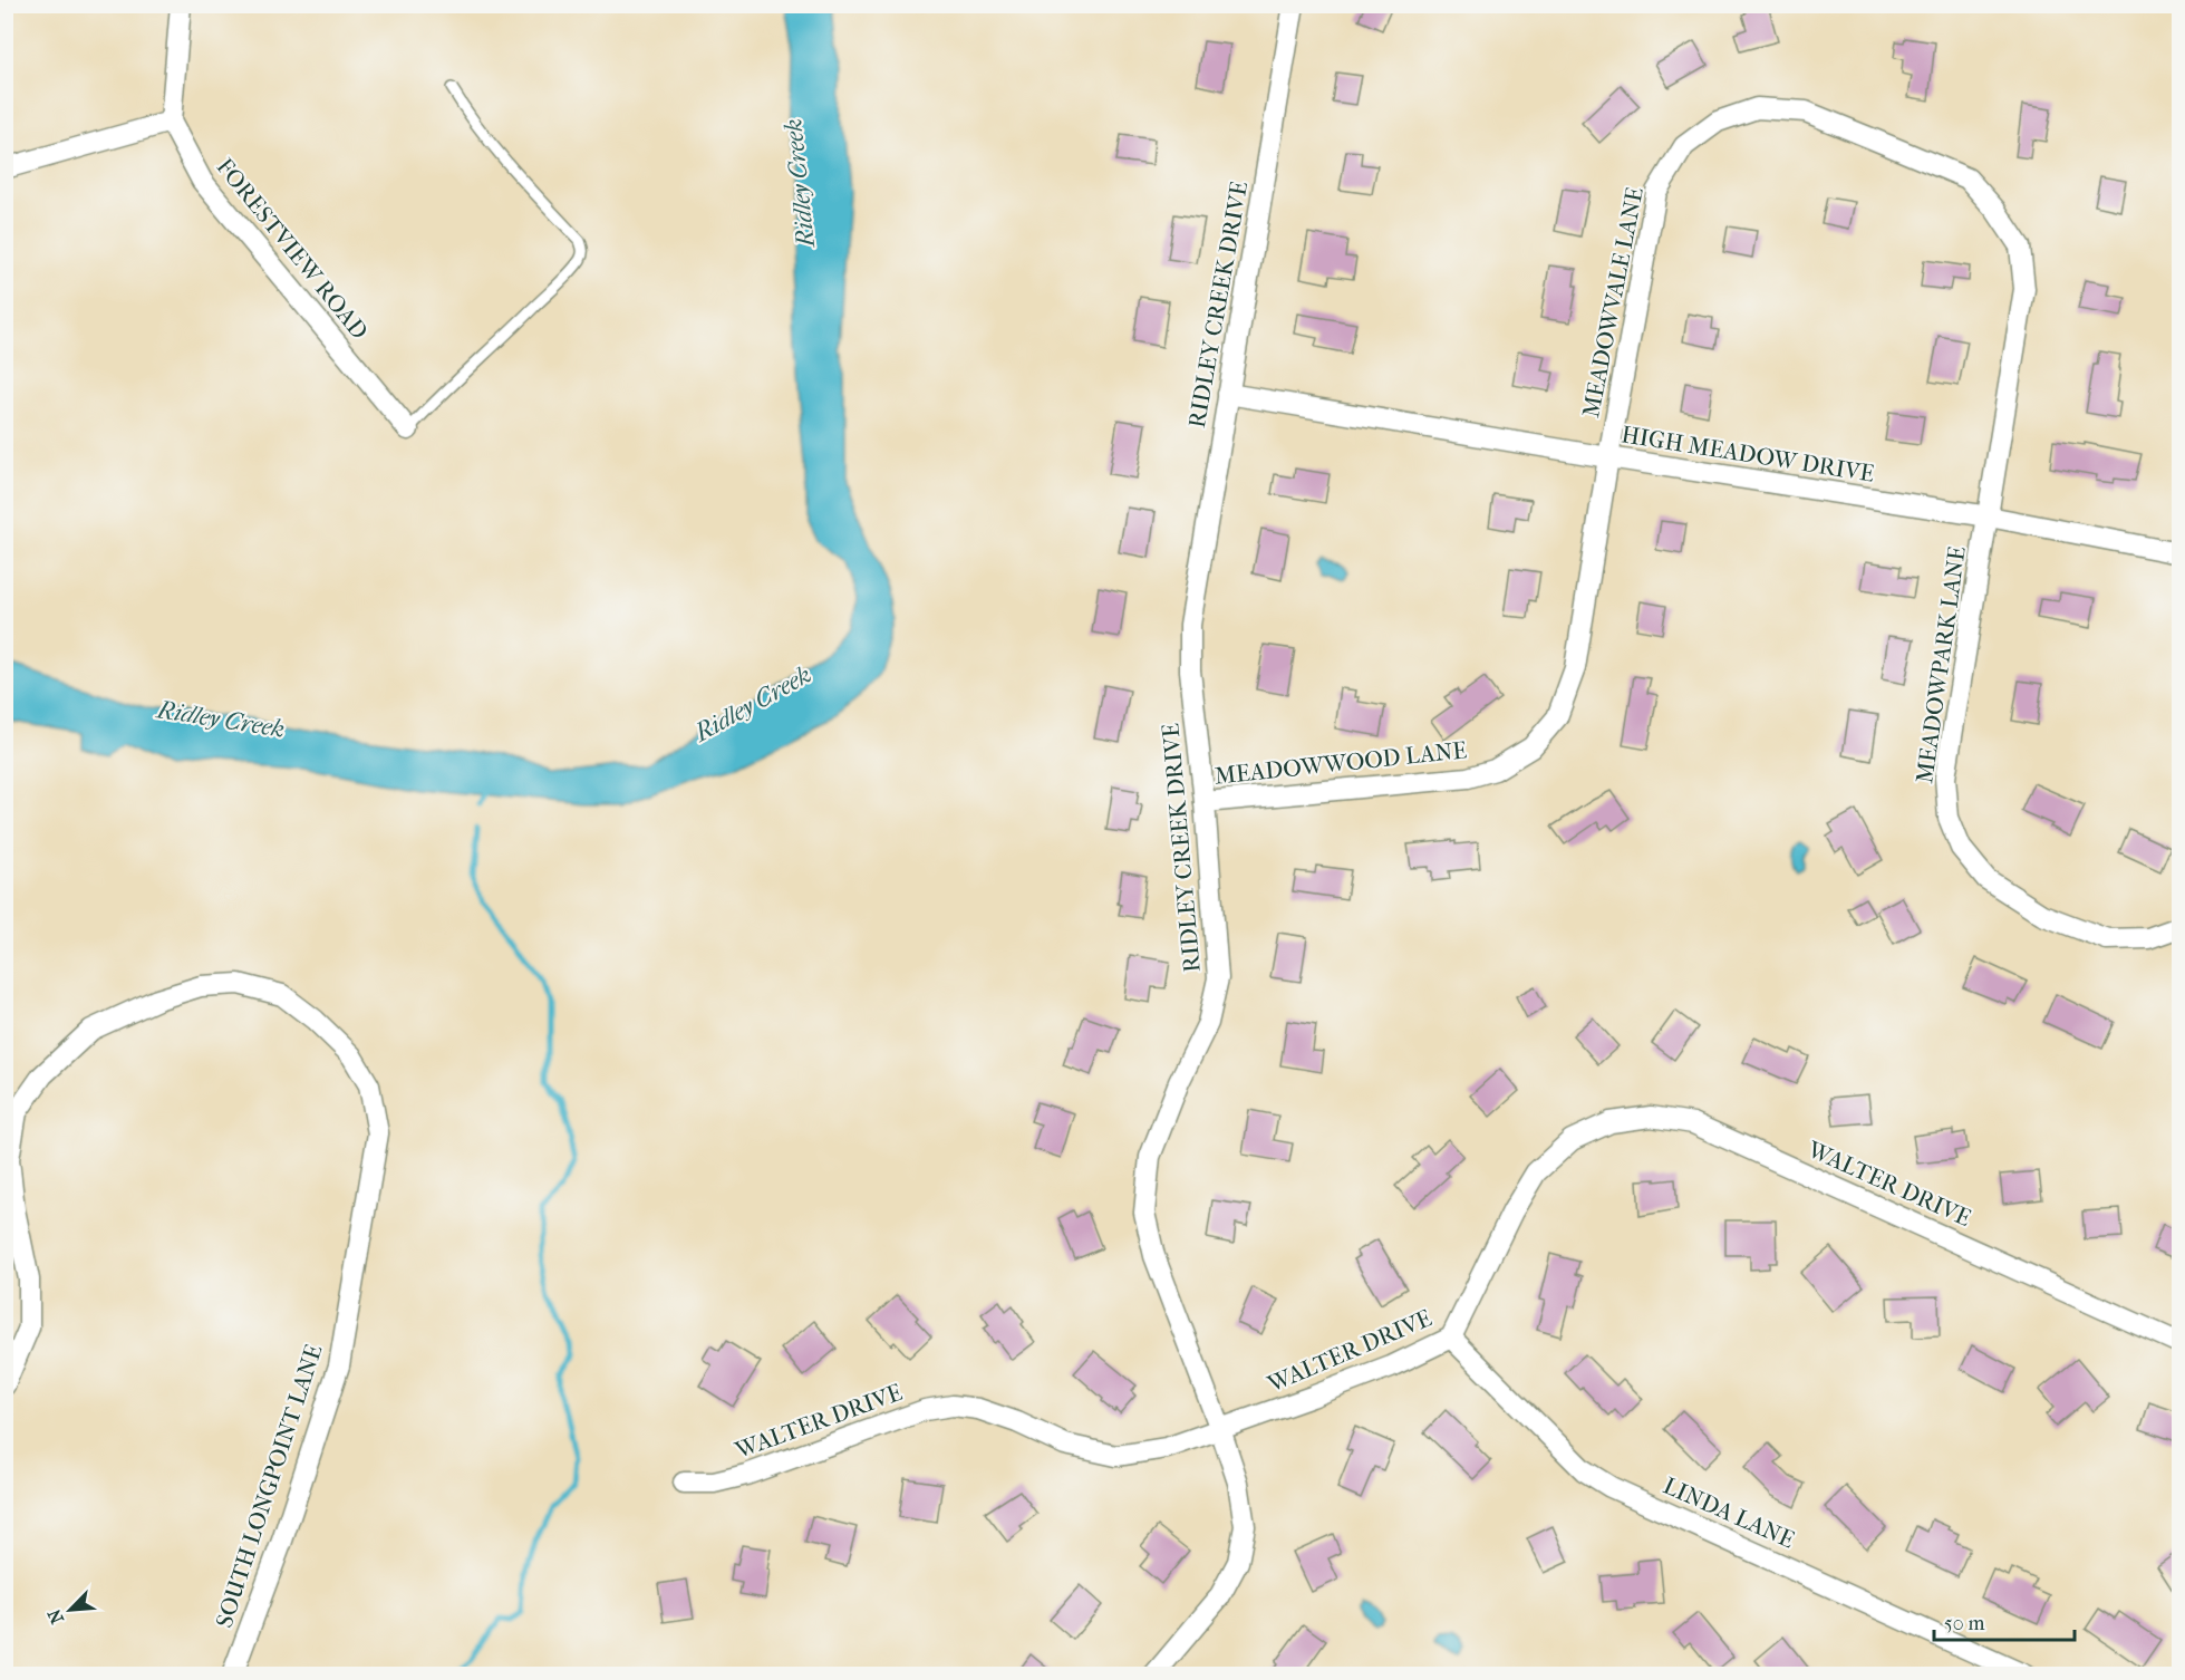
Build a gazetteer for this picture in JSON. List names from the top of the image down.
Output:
{
  "streets": {
    "street": [
      "FORESTVIEW ROAD",
      "MEADOWVALE LANE",
      "RIDLEY CREEK DRIVE",
      "HIGH MEADOW DRIVE",
      "MEADOWPARK LANE",
      "MEADOWWOOD LANE",
      "WALTER DRIVE",
      "SOUTH LONGPOINT LANE",
      "LINDA LANE"
    ]
  },
  "crossings": [
    ["MEADOWVALE LANE", "HIGH MEADOW DRIVE"],
    ["MEADOWVALE LANE", "MEADOWPARK LANE"],
    ["MEADOWVALE LANE", "MEADOWWOOD LANE"],
    ["RIDLEY CREEK DRIVE", "HIGH MEADOW DRIVE"],
    ["RIDLEY CREEK DRIVE", "MEADOWWOOD LANE"],
    ["RIDLEY CREEK DRIVE", "WALTER DRIVE"],
    ["HIGH MEADOW DRIVE", "MEADOWPARK LANE"],
    ["HIGH MEADOW DRIVE", "MEADOWWOOD LANE"],
    ["WALTER DRIVE", "LINDA LANE"]
  ],
  "water": ["Ridley Creek"],
  "scale_bar": "50 m",
  "north": "bottom left"
}
